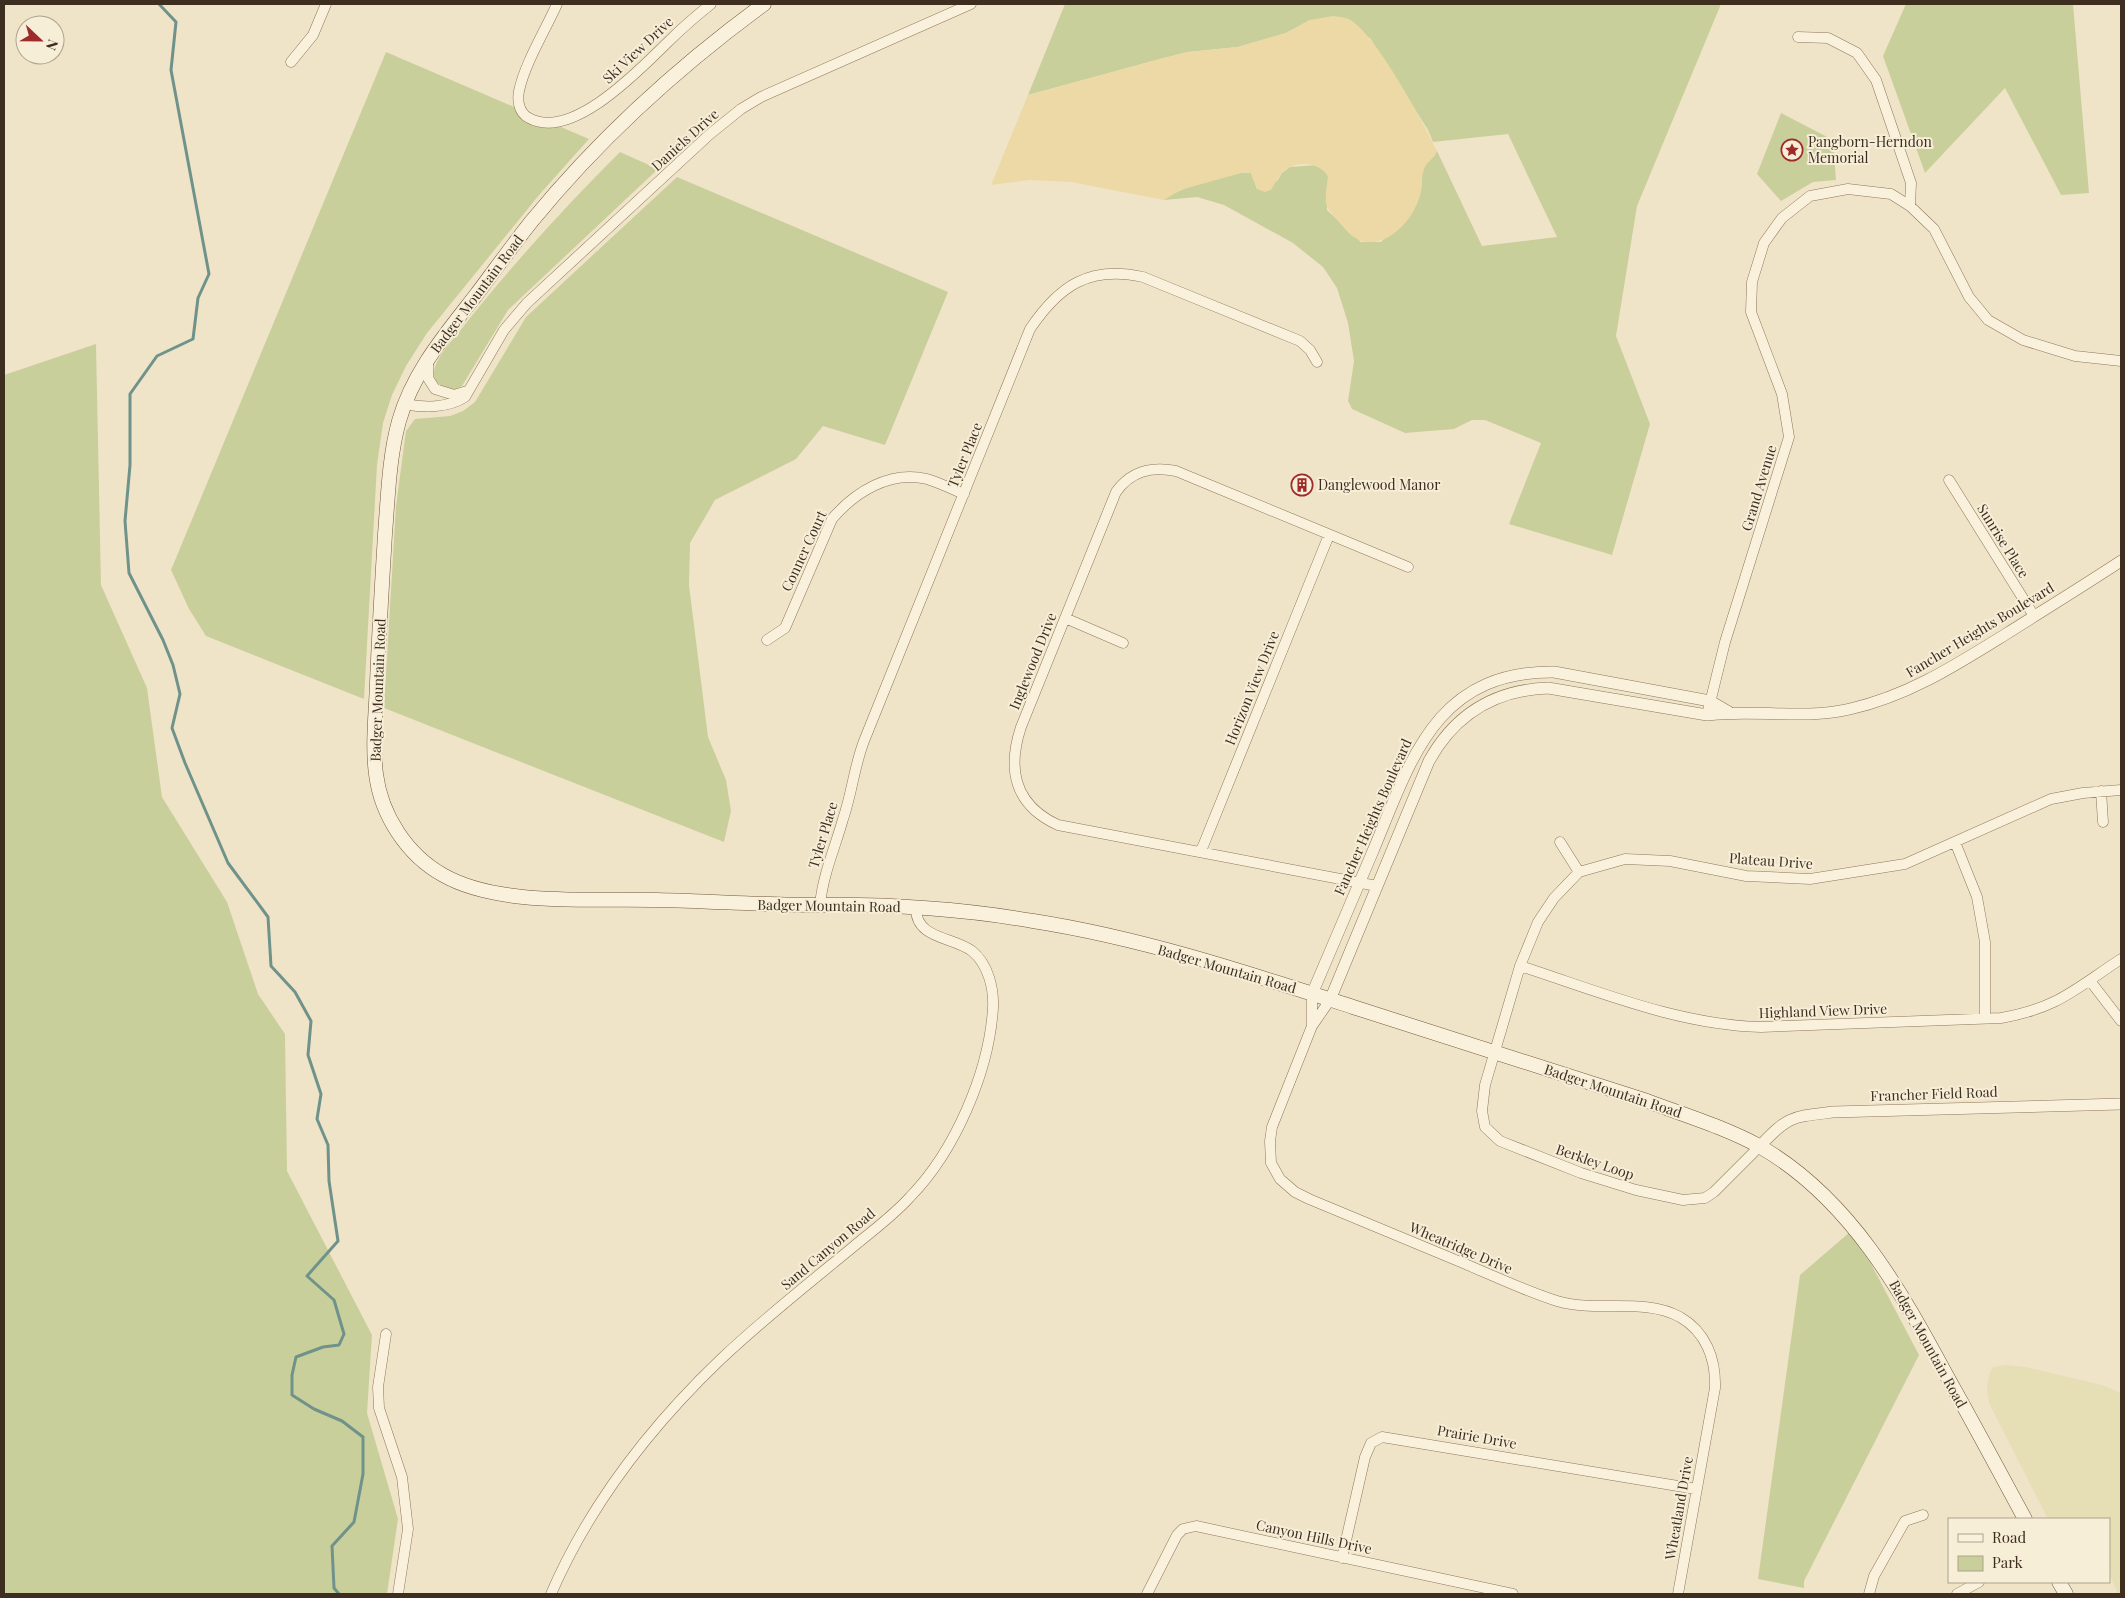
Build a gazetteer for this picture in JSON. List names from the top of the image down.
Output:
{
  "streets": {
    "main road": ["Badger Mountain Road"],
    "street": [
      "Ski View Drive",
      "Daniels Drive",
      "Tyler Place",
      "Grand Avenue",
      "Sunrise Place",
      "Conner Court",
      "Fancher Heights Boulevard",
      "Inglewood Drive",
      "Horizon View Drive",
      "Plateau Drive",
      "Highland View Drive",
      "Francher Field Road",
      "Berkley Loop",
      "Wheatridge Drive",
      "Sand Canyon Road",
      "Prairie Drive",
      "Wheatland Drive",
      "Canyon Hills Drive"
    ]
  },
  "crossings": [
    ["Daniels Drive", "Badger Mountain Road"],
    ["Badger Mountain Road", "Tyler Place"],
    ["Badger Mountain Road", "Fancher Heights Boulevard"],
    ["Badger Mountain Road", "Francher Field Road"],
    ["Badger Mountain Road", "Berkley Loop"],
    ["Badger Mountain Road", "Wheatridge Drive"],
    ["Badger Mountain Road", "Sand Canyon Road"],
    ["Tyler Place", "Conner Court"],
    ["Grand Avenue", "Fancher Heights Boulevard"],
    ["Sunrise Place", "Fancher Heights Boulevard"],
    ["Fancher Heights Boulevard", "Inglewood Drive"],
    ["Fancher Heights Boulevard", "Wheatridge Drive"],
    ["Inglewood Drive", "Horizon View Drive"],
    ["Francher Field Road", "Berkley Loop"],
    ["Wheatridge Drive", "Wheatland Drive"],
    ["Prairie Drive", "Wheatland Drive"],
    ["Prairie Drive", "Canyon Hills Drive"]
  ],
  "places": {
    "place": ["Pangborn-Herndon Memorial"],
    "building": ["Danglewood Manor"]
  },
  "legend": ["Road", "Park"],
  "north": "right"
}
